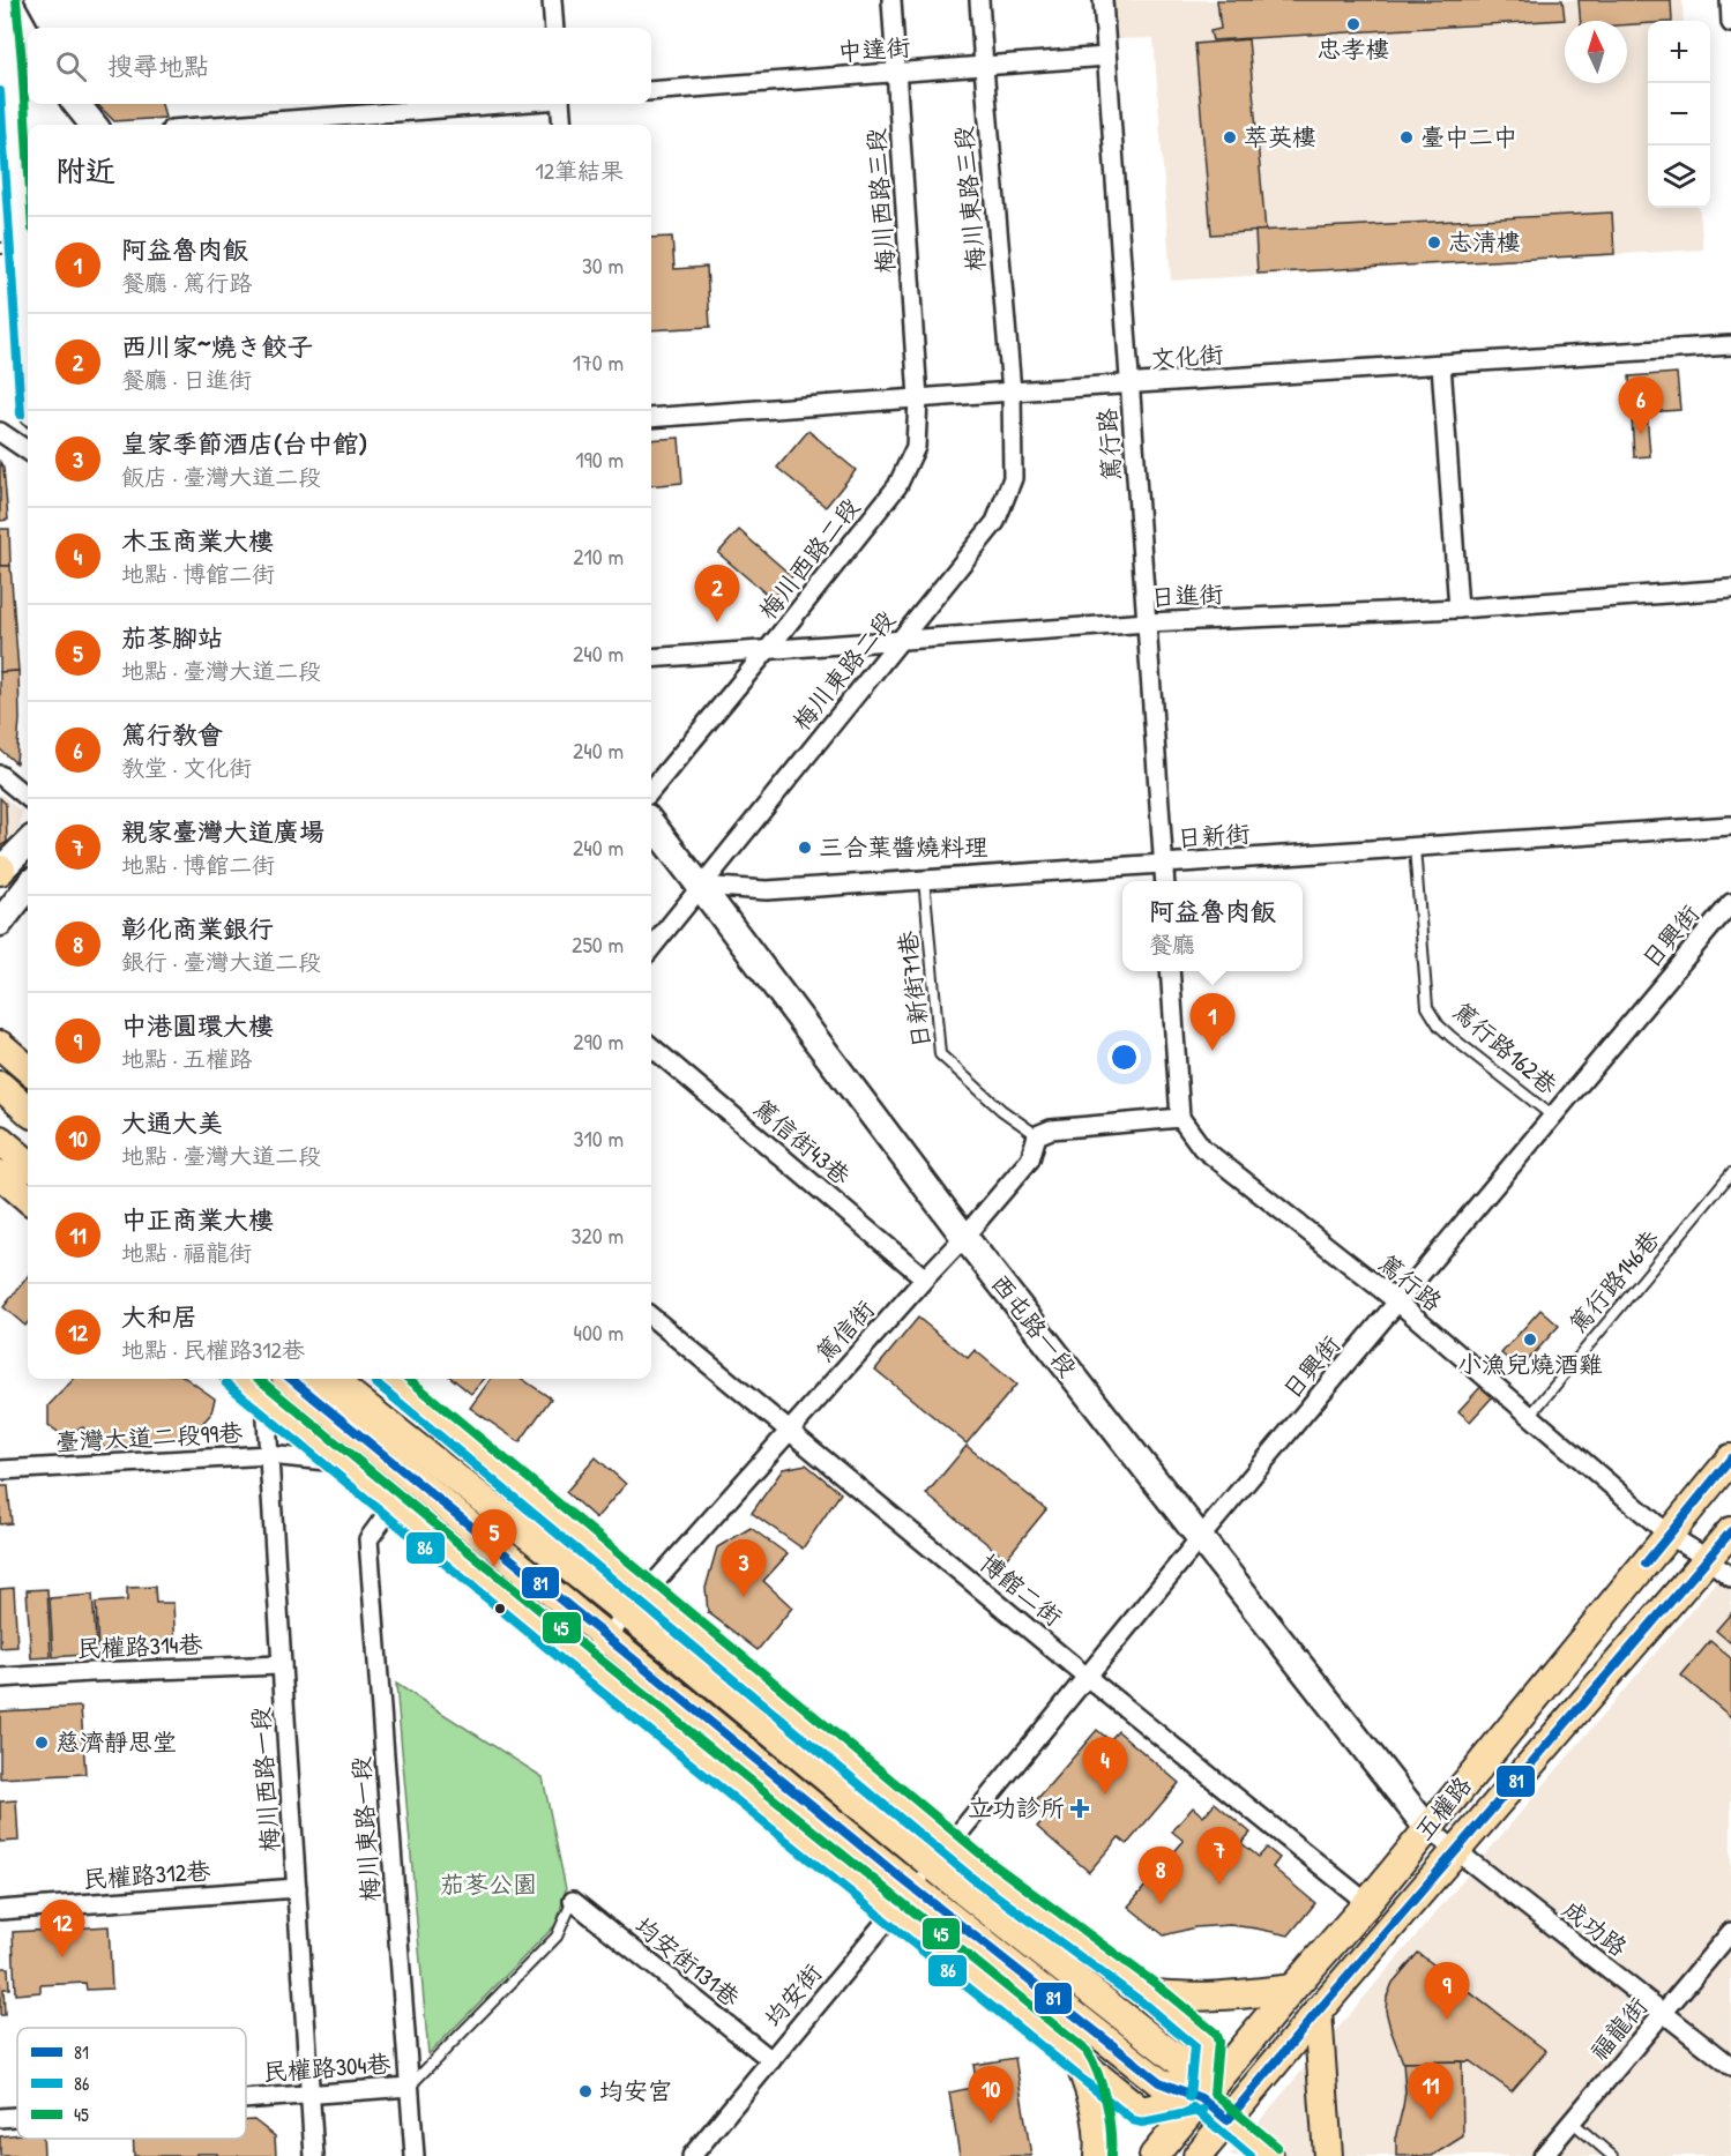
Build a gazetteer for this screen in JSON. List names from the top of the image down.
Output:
{
  "streets": {
    "main road": ["五權路"],
    "street": [
      "中達街",
      "梅川東路三段",
      "梅川西路三段",
      "文化街",
      "篤行路",
      "梅川西路二段",
      "日進街",
      "梅川東路二段",
      "日新街",
      "日興街",
      "篤信街43巷",
      "西屯路一段",
      "篤信街",
      "臺灣大道二段99巷",
      "博館二街",
      "民權路314巷",
      "梅川西路一段",
      "梅川東路一段",
      "民權路312巷",
      "成功路",
      "均安街131巷",
      "均安街",
      "福龍街",
      "民權路304巷"
    ],
    "lane": ["日新街71巷", "篤行路162巷", "篤行路146巷"]
  },
  "crossings": [
    ["中達街", "梅川東路三段"],
    ["中達街", "梅川西路三段"],
    ["中達街", "篤行路"],
    ["梅川東路三段", "文化街"],
    ["梅川東路三段", "梅川東路二段"],
    ["梅川西路三段", "文化街"],
    ["梅川西路三段", "梅川西路二段"],
    ["文化街", "篤行路"],
    ["文化街", "梅川西路二段"],
    ["文化街", "梅川東路二段"],
    ["篤行路", "日進街"],
    ["篤行路", "日新街"],
    ["篤行路", "日興街"],
    ["篤行路", "篤行路146巷"],
    ["篤行路", "五權路"],
    ["梅川西路二段", "日進街"],
    ["日進街", "梅川東路二段"],
    ["梅川東路二段", "日新街"],
    ["梅川東路二段", "西屯路一段"],
    ["日新街", "日新街71巷"],
    ["日新街", "篤行路162巷"],
    ["日新街", "西屯路一段"],
    ["日興街", "篤行路162巷"],
    ["日興街", "西屯路一段"],
    ["日興街", "博館二街"],
    ["日興街", "均安街"],
    ["日新街71巷", "篤信街"],
    ["篤信街43巷", "篤信街"],
    ["西屯路一段", "篤信街"],
    ["西屯路一段", "五權路"],
    ["西屯路一段", "成功路"],
    ["篤信街", "博館二街"],
    ["臺灣大道二段99巷", "梅川西路一段"],
    ["博館二街", "五權路"],
    ["民權路314巷", "梅川西路一段"],
    ["梅川西路一段", "民權路312巷"],
    ["梅川西路一段", "民權路304巷"],
    ["五權路", "成功路"],
    ["梅川東路一段", "民權路304巷"],
    ["成功路", "福龍街"],
    ["均安街131巷", "均安街"]
  ],
  "parks": ["茄苳公園"],
  "places": {
    "other": [
      "忠孝樓",
      "萃英樓",
      "臺中二中",
      "志清樓",
      "三合葉醬燒料理",
      "小漁兒燒酒雞",
      "慈濟靜思堂",
      "均安宮"
    ],
    "health": ["立功診所"]
  },
  "lines": ["transit line 45", "transit line 86", "transit line 81"],
  "legend": ["81", "86", "45"],
  "north": "top",
  "page": {
    "map_buttons": ["+", "−"],
    "search": "搜尋地點",
    "heading": ["附近", "12筆結果"],
    "list": [
      {
        "mark": "1",
        "name": "阿益魯肉飯",
        "note": "餐廳 · 篤行路",
        "value": "30 m"
      },
      {
        "mark": "2",
        "name": "西川家~燒き餃子",
        "note": "餐廳 · 日進街",
        "value": "170 m"
      },
      {
        "mark": "3",
        "name": "皇家季節酒店(台中館)",
        "note": "飯店 · 臺灣大道二段",
        "value": "190 m"
      },
      {
        "mark": "4",
        "name": "木玉商業大樓",
        "note": "地點 · 博館二街",
        "value": "210 m"
      },
      {
        "mark": "5",
        "name": "茄苳腳站",
        "note": "地點 · 臺灣大道二段",
        "value": "240 m"
      },
      {
        "mark": "6",
        "name": "篤行教會",
        "note": "教堂 · 文化街",
        "value": "240 m"
      },
      {
        "mark": "7",
        "name": "親家臺灣大道廣場",
        "note": "地點 · 博館二街",
        "value": "240 m"
      },
      {
        "mark": "8",
        "name": "彰化商業銀行",
        "note": "銀行 · 臺灣大道二段",
        "value": "250 m"
      },
      {
        "mark": "9",
        "name": "中港圓環大樓",
        "note": "地點 · 五權路",
        "value": "290 m"
      },
      {
        "mark": "10",
        "name": "大通大美",
        "note": "地點 · 臺灣大道二段",
        "value": "310 m"
      },
      {
        "mark": "11",
        "name": "中正商業大樓",
        "note": "地點 · 福龍街",
        "value": "320 m"
      },
      {
        "mark": "12",
        "name": "大和居",
        "note": "地點 · 民權路312巷",
        "value": "400 m"
      }
    ],
    "pins": [
      "6",
      "2",
      "1",
      "5",
      "3",
      "4",
      "7",
      "8",
      "12",
      "9",
      "11",
      "10"
    ],
    "popup": ["阿益魯肉飯", "餐廳"]
  }
}
